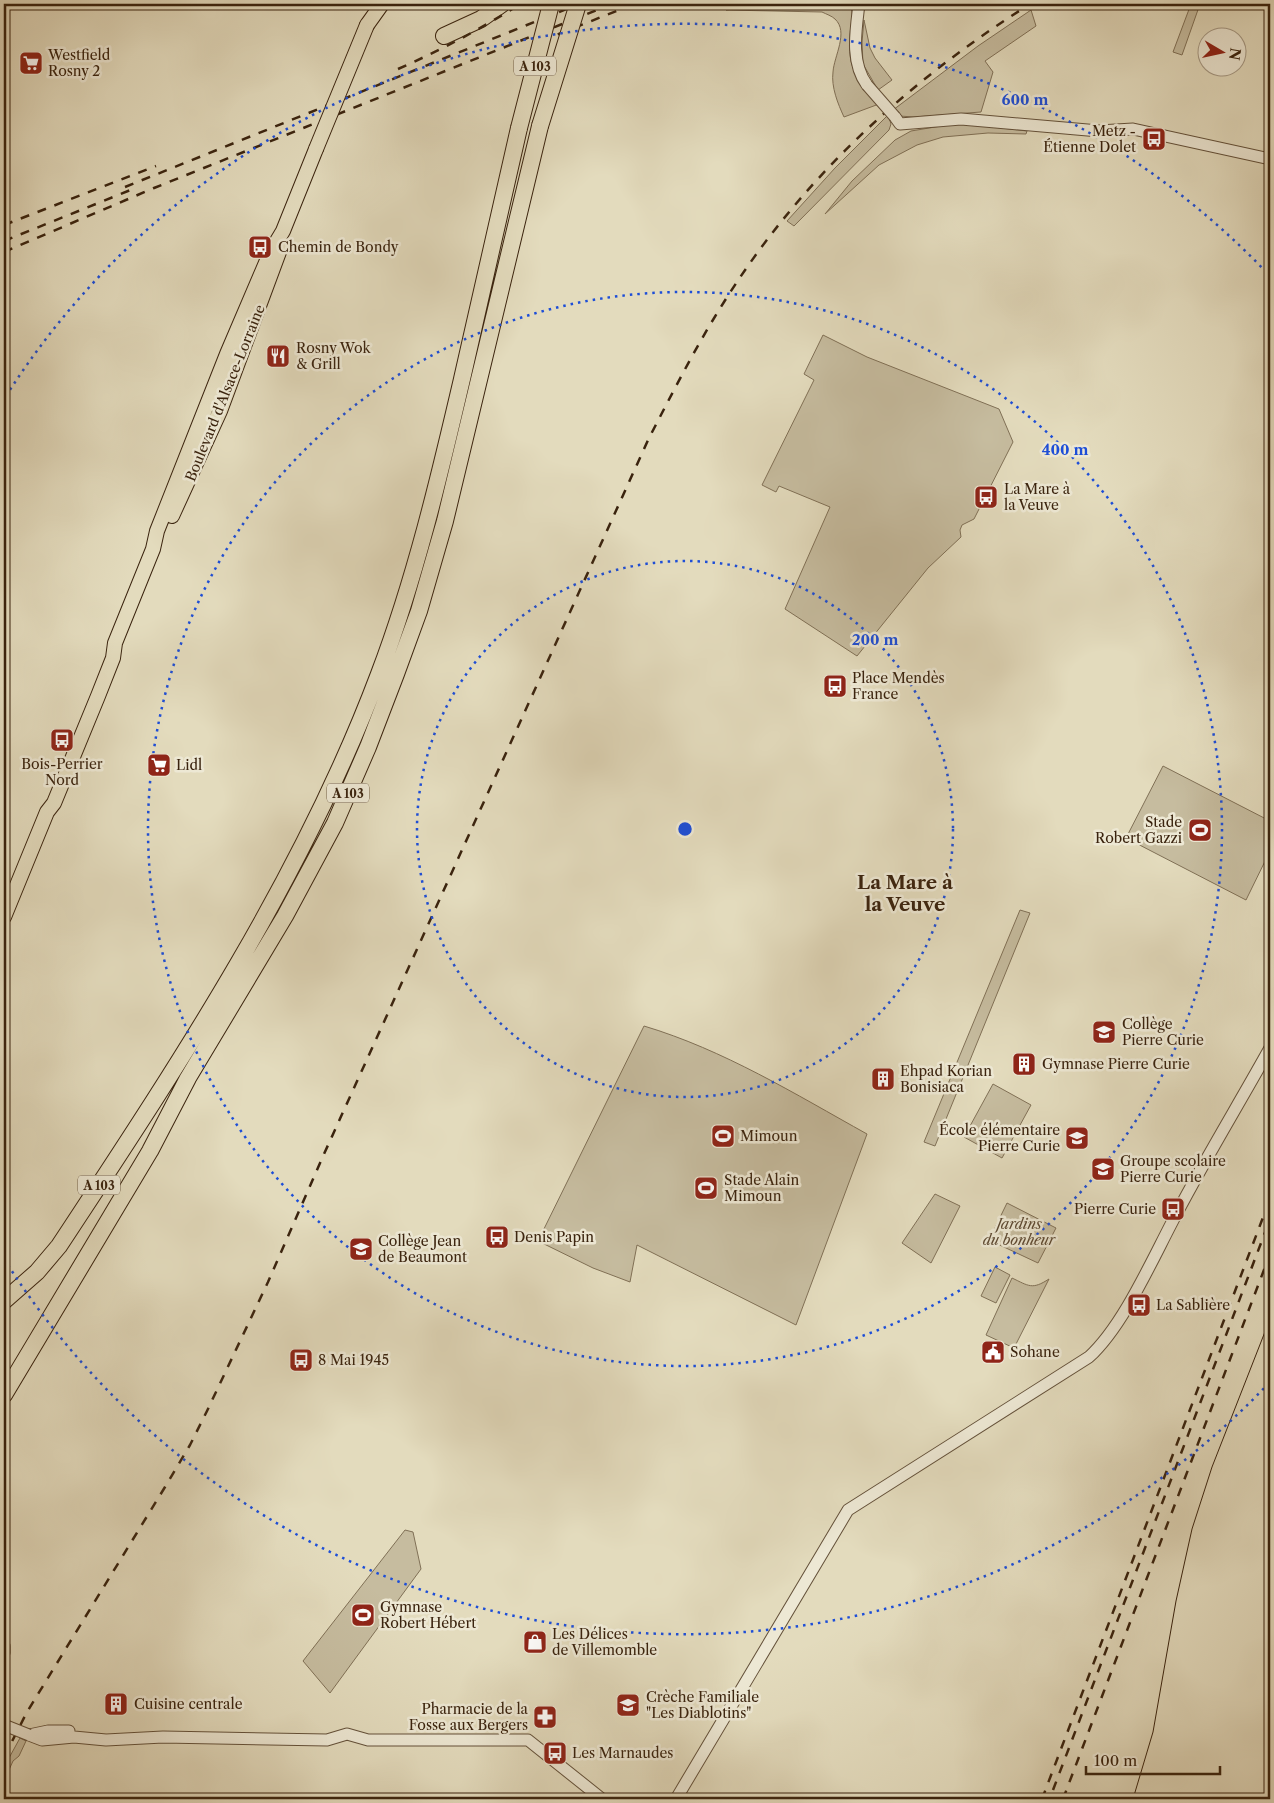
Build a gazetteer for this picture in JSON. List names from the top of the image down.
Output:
{
  "streets": {
    "highway": ["A 103"],
    "main road": ["Boulevard d'Alsace-Lorraine"]
  },
  "districts": ["La Mare à la Veuve"],
  "parks": ["Jardins du bonheur"],
  "places": {
    "supermarket": ["Westfield Rosny 2", "Lidl"],
    "bus stop": [
      "Metz - Étienne Dolet",
      "Chemin de Bondy",
      "La Mare à la Veuve",
      "Place Mendès France",
      "Bois-Perrier Nord",
      "Pierre Curie",
      "Denis Papin",
      "La Sablière",
      "8 Mai 1945",
      "Les Marnaudes"
    ],
    "restaurant": ["Rosny Wok & Grill"],
    "sports": [
      "Stade Robert Gazzi",
      "Mimoun",
      "Stade Alain Mimoun",
      "Gymnase Robert Hébert"
    ],
    "school or university": [
      "Collège Pierre Curie",
      "École élémentaire Pierre Curie",
      "Groupe scolaire Pierre Curie",
      "Collège Jean de Beaumont",
      "Crèche Familiale \"Les Diablotins\""
    ],
    "building": ["Gymnase Pierre Curie", "Ehpad Korian Bonisiaca", "Cuisine centrale"],
    "public building": ["Sohane"],
    "shop": ["Les Délices de Villemomble"],
    "pharmacy": ["Pharmacie de la Fosse aux Bergers"]
  },
  "scale_bar": "100 m",
  "north": "right",
  "rings": ["600 m", "400 m", "200 m"]
}
